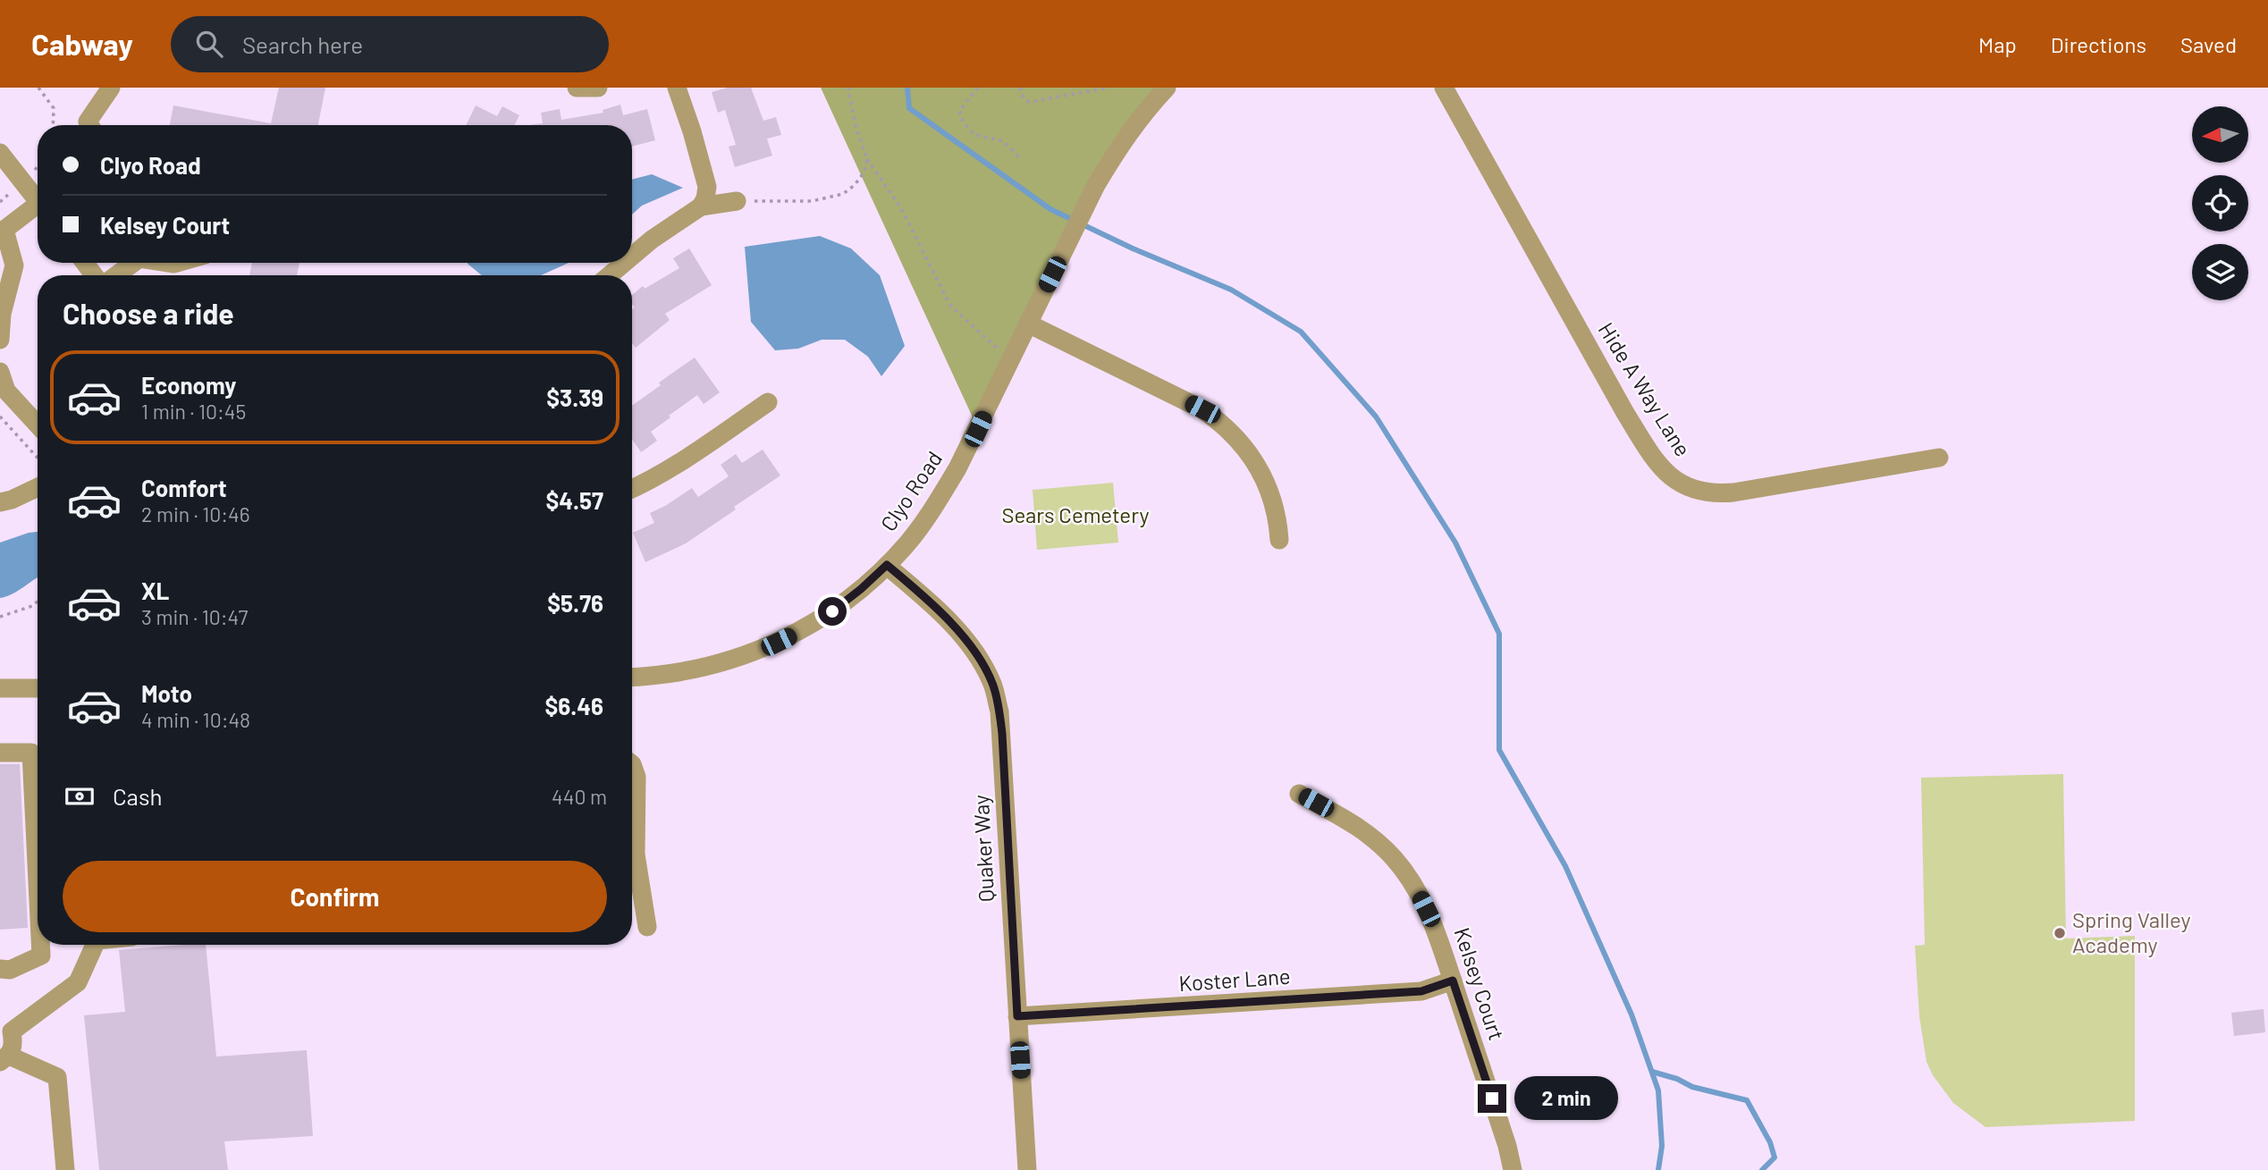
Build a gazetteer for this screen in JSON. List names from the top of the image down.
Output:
{
  "streets": {
    "street": [
      "Hide A Way Lane",
      "Clyo Road",
      "Quaker Way",
      "Koster Lane",
      "Kelsey Court"
    ]
  },
  "crossings": [
    ["Clyo Road", "Quaker Way"],
    ["Quaker Way", "Koster Lane"],
    ["Koster Lane", "Kelsey Court"]
  ],
  "parks": ["Sears Cemetery"],
  "places": ["Spring Valley Academy"],
  "north": "left",
  "page": {
    "header": "Cabway",
    "search": "Search here",
    "nav": ["Map", "Directions", "Saved"],
    "banner": ["Clyo Road", "Kelsey Court"],
    "heading": "Choose a ride",
    "list": [
      {
        "name": "Economy",
        "note": "1 min · 10:45",
        "value": "$3.39"
      },
      {
        "name": "Comfort",
        "note": "2 min · 10:46",
        "value": "$4.57"
      },
      {
        "name": "XL",
        "note": "3 min · 10:47",
        "value": "$5.76"
      },
      {
        "name": "Moto",
        "note": "4 min · 10:48",
        "value": "$6.46"
      }
    ],
    "pay": ["Cash", "440 m"],
    "buttons": "Confirm",
    "bubble": "2 min"
  }
}
